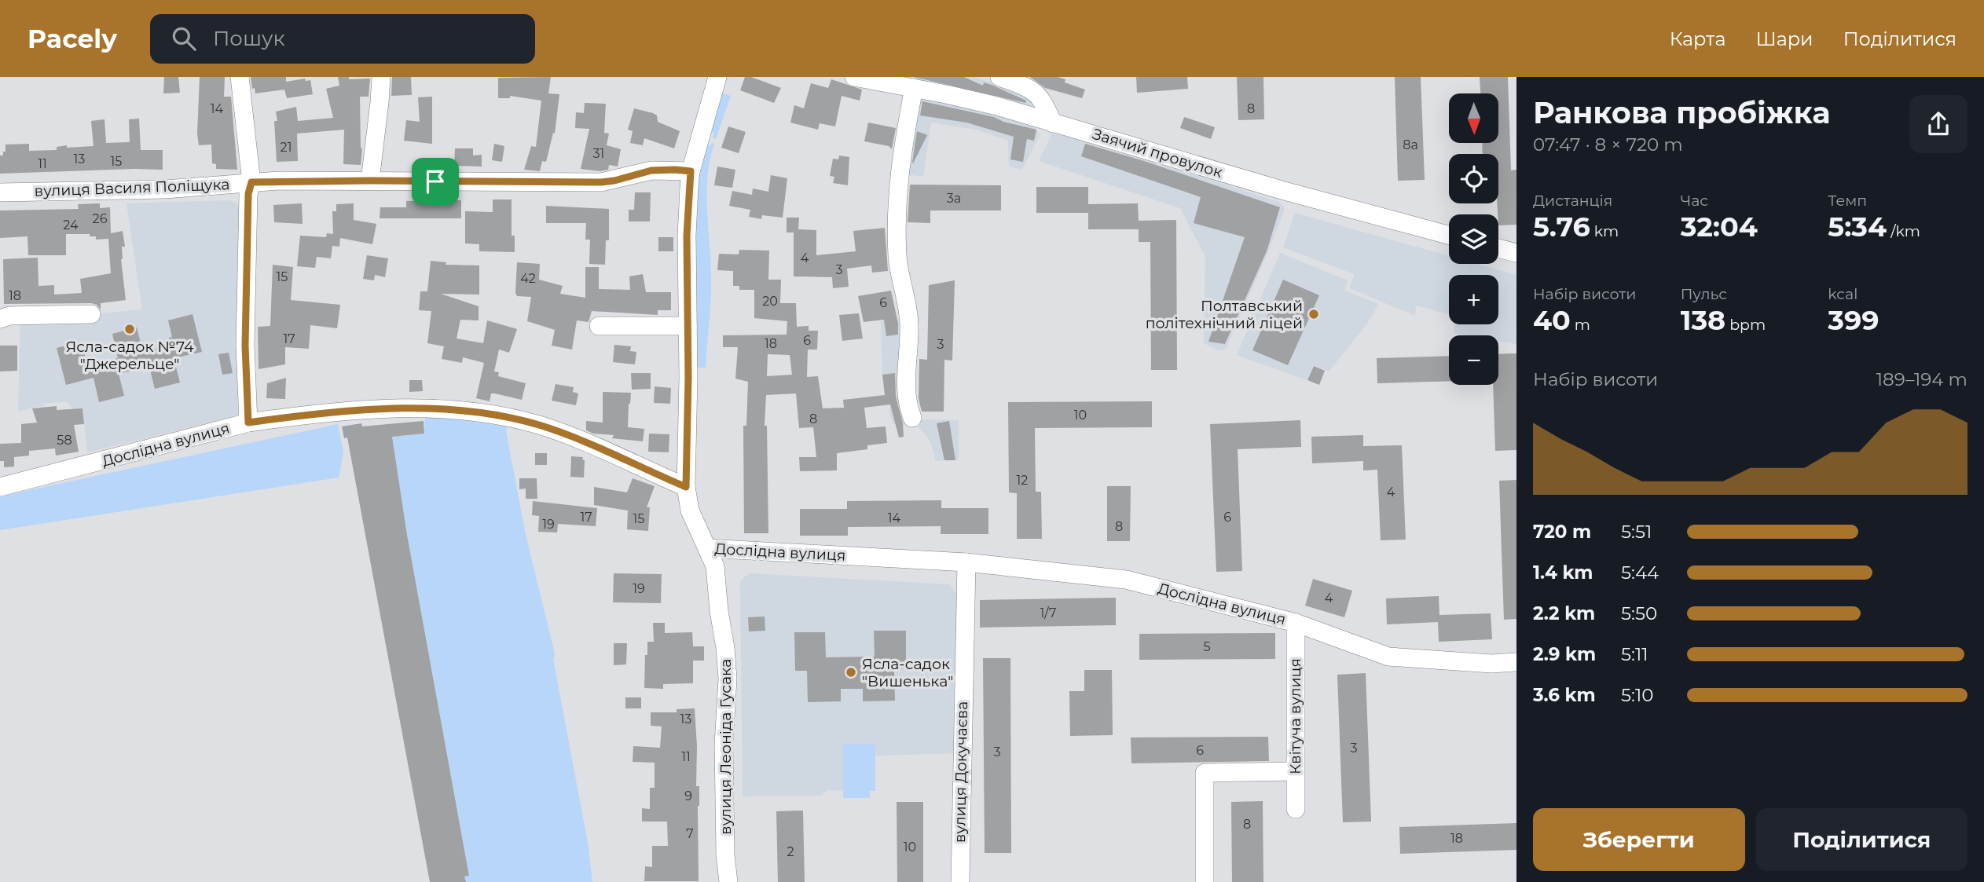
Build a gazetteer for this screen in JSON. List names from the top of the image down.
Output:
{
  "streets": {
    "street": [
      "Заячий провулок",
      "вулиця Василя Поліщука",
      "Дослідна вулиця",
      "Квітуча вулиця",
      "вулиця Леоніда Гусака",
      "вулиця Докучаєва"
    ]
  },
  "crossings": [
    ["Дослідна вулиця", "Квітуча вулиця"],
    ["Дослідна вулиця", "вулиця Леоніда Гусака"],
    ["Дослідна вулиця", "вулиця Докучаєва"]
  ],
  "places": ["Полтавський політехнічний ліцей", "Ясла-садок №74 \"Джерельце\"", "Ясла-садок \"Вишенька\""],
  "house_numbers": [
    "14",
    "8",
    "8а",
    "21",
    "31",
    "13",
    "15",
    "11",
    "3а",
    "26",
    "24",
    "4",
    "3",
    "15",
    "42",
    "18",
    "20",
    "6",
    "17",
    "6",
    "18",
    "3",
    "10",
    "8",
    "58",
    "12",
    "4",
    "17",
    "6",
    "14",
    "15",
    "19",
    "8",
    "19",
    "4",
    "1/7",
    "5",
    "13",
    "3",
    "6",
    "3",
    "11",
    "9",
    "8",
    "7",
    "18",
    "10",
    "2"
  ],
  "north": "bottom",
  "page": {
    "header": "Pacely",
    "search": "Пошук",
    "nav": ["Карта", "Шари", "Поділитися"],
    "heading": ["Ранкова пробіжка", "07:47 · 8 × 720 m"],
    "map_buttons": ["+", "−"],
    "stats": [
      ["Дистанція", "5.76 km"],
      ["Час", "32:04"],
      ["Темп", "5:34 /km"],
      ["Набір висоти", "40 m"],
      ["Пульс", "138 bpm"],
      ["kcal", "399"]
    ],
    "chart": ["Набір висоти", "189–194 m"],
    "list": [
      {
        "name": "720 m",
        "note": "5:51"
      },
      {
        "name": "1.4 km",
        "note": "5:44"
      },
      {
        "name": "2.2 km",
        "note": "5:50"
      },
      {
        "name": "2.9 km",
        "note": "5:11"
      },
      {
        "name": "3.6 km",
        "note": "5:10"
      }
    ],
    "buttons": ["Зберегти", "Поділитися"]
  }
}
